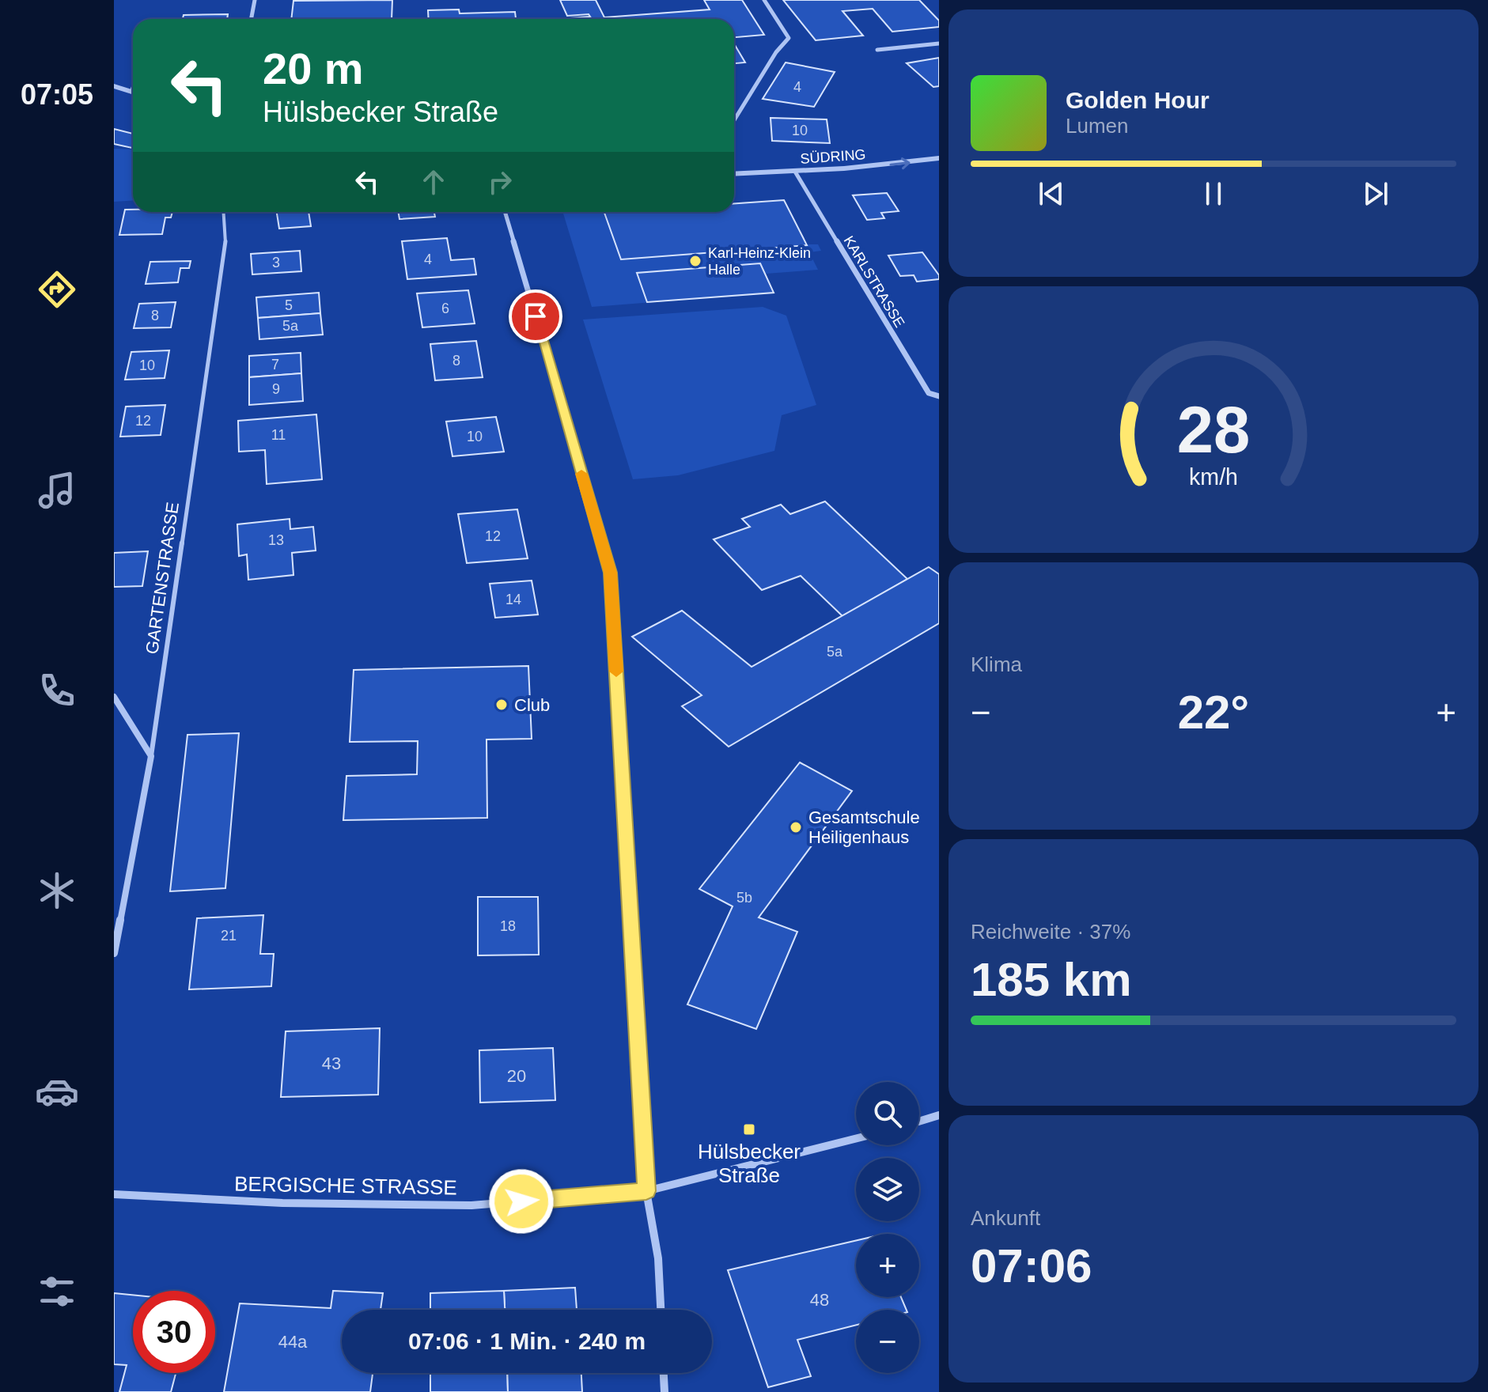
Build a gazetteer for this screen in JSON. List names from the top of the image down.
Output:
{
  "streets": {
    "street": [
      "SÜDRING",
      "KARLSTRASSE",
      "GARTENSTRASSE",
      "BERGISCHE STRASSE"
    ]
  },
  "crossings": [
    ["SÜDRING", "KARLSTRASSE"]
  ],
  "one_way": ["SÜDRING"],
  "places": {
    "other": ["Karl-Heinz-Klein Halle", "Club", "Gesamtschule Heiligenhaus"],
    "transit": ["Hülsbecker Straße"]
  },
  "house_numbers": [
    "4",
    "10",
    "4",
    "3",
    "5",
    "6",
    "8",
    "5a",
    "8",
    "7",
    "10",
    "9",
    "12",
    "11",
    "10",
    "12",
    "13",
    "14",
    "5a",
    "5b",
    "18",
    "21",
    "43",
    "20",
    "48",
    "44a"
  ],
  "page": {
    "tabs": "07:05",
    "turn": ["20 m", "Hülsbecker Straße"],
    "song": ["Golden Hour", "Lumen"],
    "tile": [
      "Klima",
      ["Reichweite · 37%", "185 km"],
      ["Ankunft", "07:06"]
    ],
    "heat": ["−", "22°", "+"],
    "map_buttons": ["+", "−"],
    "limit": "30",
    "trip": "07:06 · 1 Min. · 240 m",
    "gauge": ["28", "km/h"]
  }
}
